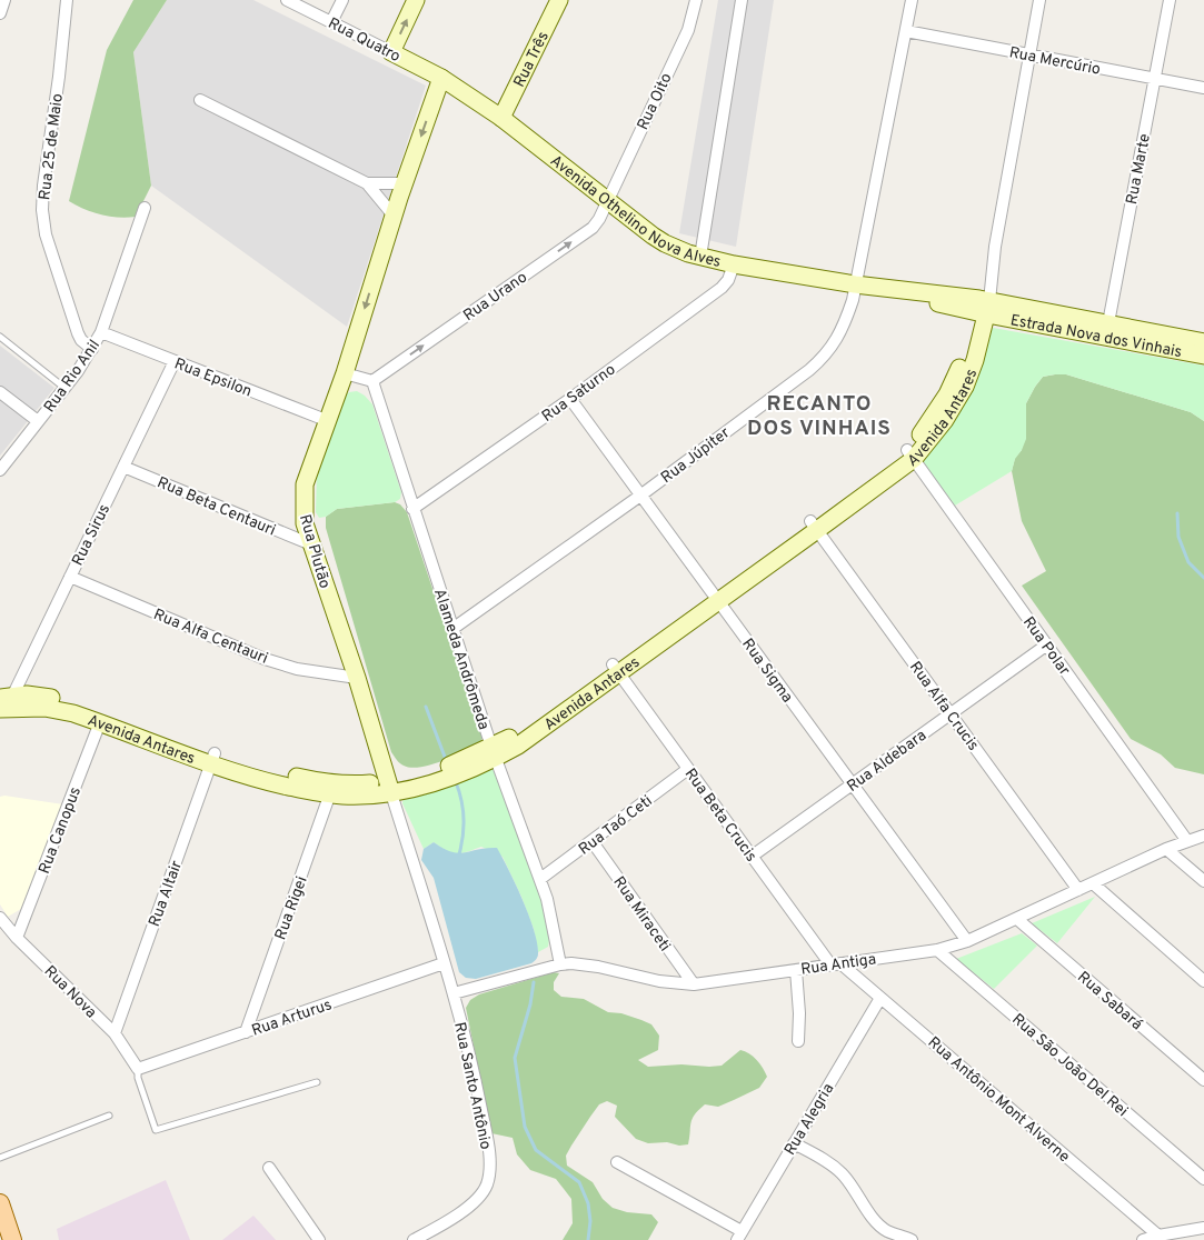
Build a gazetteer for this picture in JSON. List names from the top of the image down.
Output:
{
  "streets": {
    "main road": [
      "Rua Quatro",
      "Rua Três",
      "Avenida Othelino Nova Alves",
      "Estrada Nova dos Vinhais",
      "Avenida Antares",
      "Rua Plutão"
    ],
    "street": [
      "Rua Mercúrio",
      "Rua Oito",
      "Rua 25 de Maio",
      "Rua Marte",
      "Rua Urano",
      "Rua Rio Anil",
      "Rua Epsilon",
      "Rua Saturno",
      "Rua Júpiter",
      "Rua Beta Centauri",
      "Rua Sirus",
      "Rua Alfa Centauri",
      "Rua Polar",
      "Alameda Andrômeda",
      "Rua Sigma",
      "Rua Alfa Crucis",
      "Rua Aldebara",
      "Rua Beta Crucis",
      "Rua Taó Ceti",
      "Rua Canopus",
      "Rua Altair",
      "Rua Rigei",
      "Rua Miraceti",
      "Rua Antiga",
      "Rua Nova",
      "Rua Sabará",
      "Rua Arturus",
      "Rua São João Del Rei",
      "Rua Santo Antônio",
      "Rua Antônio Mont Alverne",
      "Rua Alegria"
    ]
  },
  "crossings": [
    ["Rua Quatro", "Avenida Othelino Nova Alves"],
    ["Rua Quatro", "Rua Plutão"],
    ["Rua Três", "Avenida Othelino Nova Alves"],
    ["Rua Mercúrio", "Rua Marte"],
    ["Rua Mercúrio", "Avenida Antares"],
    ["Rua Mercúrio", "Rua Júpiter"],
    ["Rua Oito", "Avenida Othelino Nova Alves"],
    ["Rua Oito", "Rua Urano"],
    ["Rua 25 de Maio", "Rua Rio Anil"],
    ["Rua Marte", "Estrada Nova dos Vinhais"],
    ["Avenida Othelino Nova Alves", "Rua Urano"],
    ["Avenida Othelino Nova Alves", "Estrada Nova dos Vinhais"],
    ["Avenida Othelino Nova Alves", "Rua Saturno"],
    ["Avenida Othelino Nova Alves", "Avenida Antares"],
    ["Avenida Othelino Nova Alves", "Rua Júpiter"],
    ["Avenida Othelino Nova Alves", "Rua Plutão"],
    ["Rua Urano", "Alameda Andrômeda"],
    ["Estrada Nova dos Vinhais", "Avenida Antares"],
    ["Rua Rio Anil", "Rua Epsilon"],
    ["Rua Epsilon", "Rua Sirus"],
    ["Rua Epsilon", "Rua Plutão"],
    ["Rua Saturno", "Alameda Andrômeda"],
    ["Rua Saturno", "Rua Sigma"],
    ["Avenida Antares", "Rua Sirus"],
    ["Avenida Antares", "Rua Plutão"],
    ["Avenida Antares", "Rua Polar"],
    ["Avenida Antares", "Alameda Andrômeda"],
    ["Avenida Antares", "Rua Sigma"],
    ["Avenida Antares", "Rua Alfa Crucis"],
    ["Avenida Antares", "Rua Beta Crucis"],
    ["Avenida Antares", "Rua Canopus"],
    ["Avenida Antares", "Rua Altair"],
    ["Avenida Antares", "Rua Rigei"],
    ["Rua Júpiter", "Alameda Andrômeda"],
    ["Rua Júpiter", "Rua Sigma"],
    ["Rua Beta Centauri", "Rua Sirus"],
    ["Rua Beta Centauri", "Rua Plutão"],
    ["Rua Sirus", "Rua Alfa Centauri"],
    ["Rua Plutão", "Rua Alfa Centauri"],
    ["Rua Plutão", "Rua Antiga"],
    ["Rua Plutão", "Rua Arturus"],
    ["Rua Plutão", "Rua Santo Antônio"],
    ["Rua Polar", "Rua Aldebara"],
    ["Rua Polar", "Rua Antiga"],
    ["Alameda Andrômeda", "Rua Taó Ceti"],
    ["Alameda Andrômeda", "Rua Antiga"],
    ["Rua Sigma", "Rua Aldebara"],
    ["Rua Sigma", "Rua Antiga"],
    ["Rua Alfa Crucis", "Rua Aldebara"],
    ["Rua Alfa Crucis", "Rua Antiga"],
    ["Rua Aldebara", "Rua Beta Crucis"],
    ["Rua Beta Crucis", "Rua Taó Ceti"],
    ["Rua Beta Crucis", "Rua Antiga"],
    ["Rua Beta Crucis", "Rua Antônio Mont Alverne"],
    ["Rua Taó Ceti", "Rua Miraceti"],
    ["Rua Canopus", "Rua Nova"],
    ["Rua Altair", "Rua Nova"],
    ["Rua Rigei", "Rua Arturus"],
    ["Rua Miraceti", "Rua Antiga"],
    ["Rua Antiga", "Rua Sabará"],
    ["Rua Antiga", "Rua São João Del Rei"],
    ["Rua Antiga", "Rua Santo Antônio"],
    ["Rua Antiga", "Rua Antônio Mont Alverne"],
    ["Rua Nova", "Rua Arturus"],
    ["Rua Antônio Mont Alverne", "Rua Alegria"]
  ],
  "one_way": ["Rua Urano"],
  "districts": ["RECANTO DOS VINHAIS"]
}
